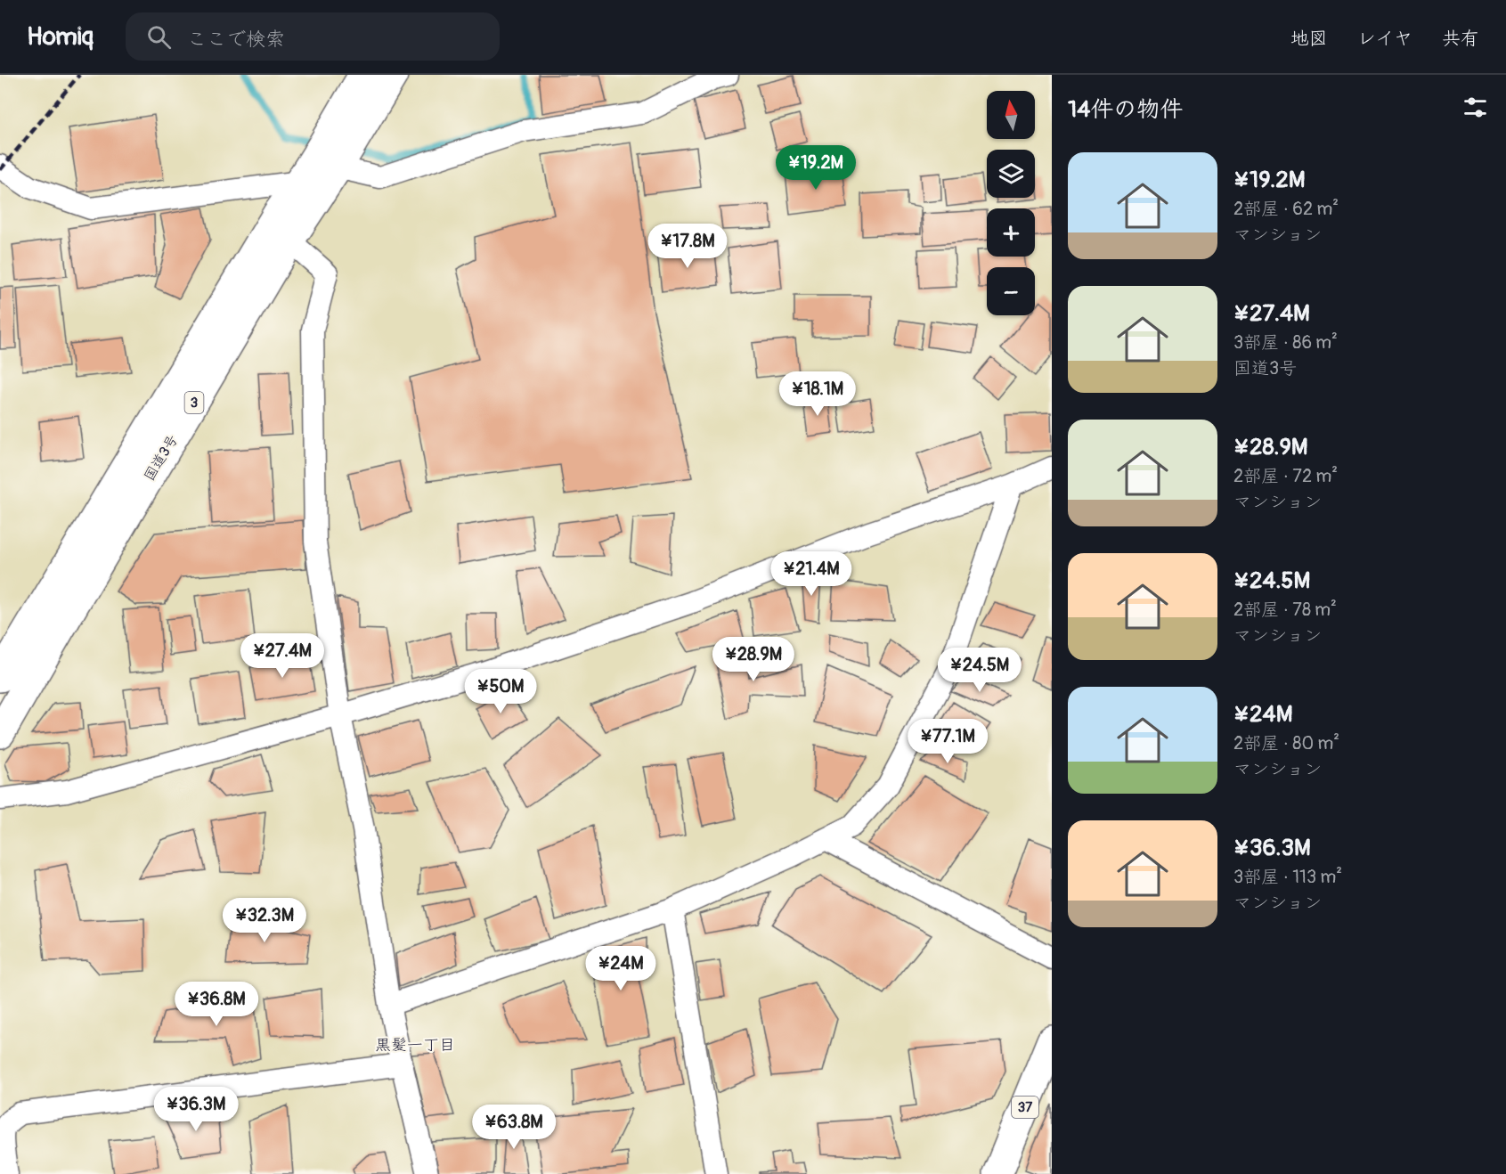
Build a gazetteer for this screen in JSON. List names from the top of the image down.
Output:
{
  "streets": {
    "main road": ["3", "国道3号", "37"]
  },
  "districts": ["黒髪一丁目"],
  "north": "top",
  "page": {
    "header": "Homiq",
    "search": "ここで検索",
    "nav": ["地図", "レイヤ", "共有"],
    "heading": "14件の物件",
    "map_buttons": ["+", "−"],
    "list": [
      {
        "name": "¥19.2M",
        "note": "2部屋 · 62 m² · マンション"
      },
      {
        "name": "¥27.4M",
        "note": "3部屋 · 86 m² · 国道3号"
      },
      {
        "name": "¥28.9M",
        "note": "2部屋 · 72 m² · マンション"
      },
      {
        "name": "¥24.5M",
        "note": "2部屋 · 78 m² · マンション"
      },
      {
        "name": "¥24M",
        "note": "2部屋 · 80 m² · マンション"
      },
      {
        "name": "¥36.3M",
        "note": "3部屋 · 113 m² · マンション"
      }
    ],
    "price": [
      "¥19.2M",
      "¥17.8M",
      "¥18.1M",
      "¥21.4M",
      "¥27.4M",
      "¥28.9M",
      "¥24.5M",
      "¥50M",
      "¥77.1M",
      "¥32.3M",
      "¥24M",
      "¥36.8M",
      "¥36.3M",
      "¥63.8M"
    ]
  }
}
